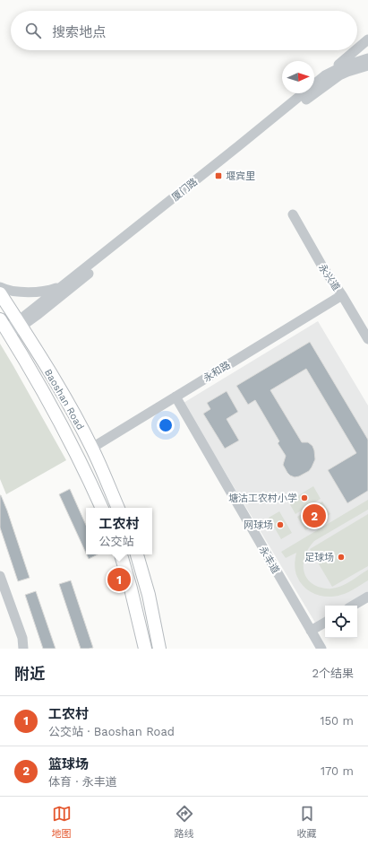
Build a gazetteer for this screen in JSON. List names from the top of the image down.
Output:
{
  "streets": {
    "main road": ["Baoshan Road"],
    "street": [
      "厦门路",
      "永兴道",
      "永和路",
      "永丰道"
    ]
  },
  "crossings": [
    ["厦门路", "Baoshan Road"],
    ["永兴道", "永和路"],
    ["永和路", "Baoshan Road"],
    ["永和路", "永丰道"]
  ],
  "places": {
    "transit": ["堰宾里"],
    "other": ["塘沽工农村小学", "网球场", "足球场"]
  },
  "north": "right",
  "page": {
    "search": "搜索地点",
    "pins": ["2", "1"],
    "popup": ["工农村", "公交站"],
    "heading": ["附近", "2个结果"],
    "list": [
      {
        "mark": "1",
        "name": "工农村",
        "note": "公交站 · Baoshan Road",
        "value": "150 m"
      },
      {
        "mark": "2",
        "name": "篮球场",
        "note": "体育 · 永丰道",
        "value": "170 m"
      }
    ],
    "nav": ["地图", "路线", "收藏"]
  }
}
